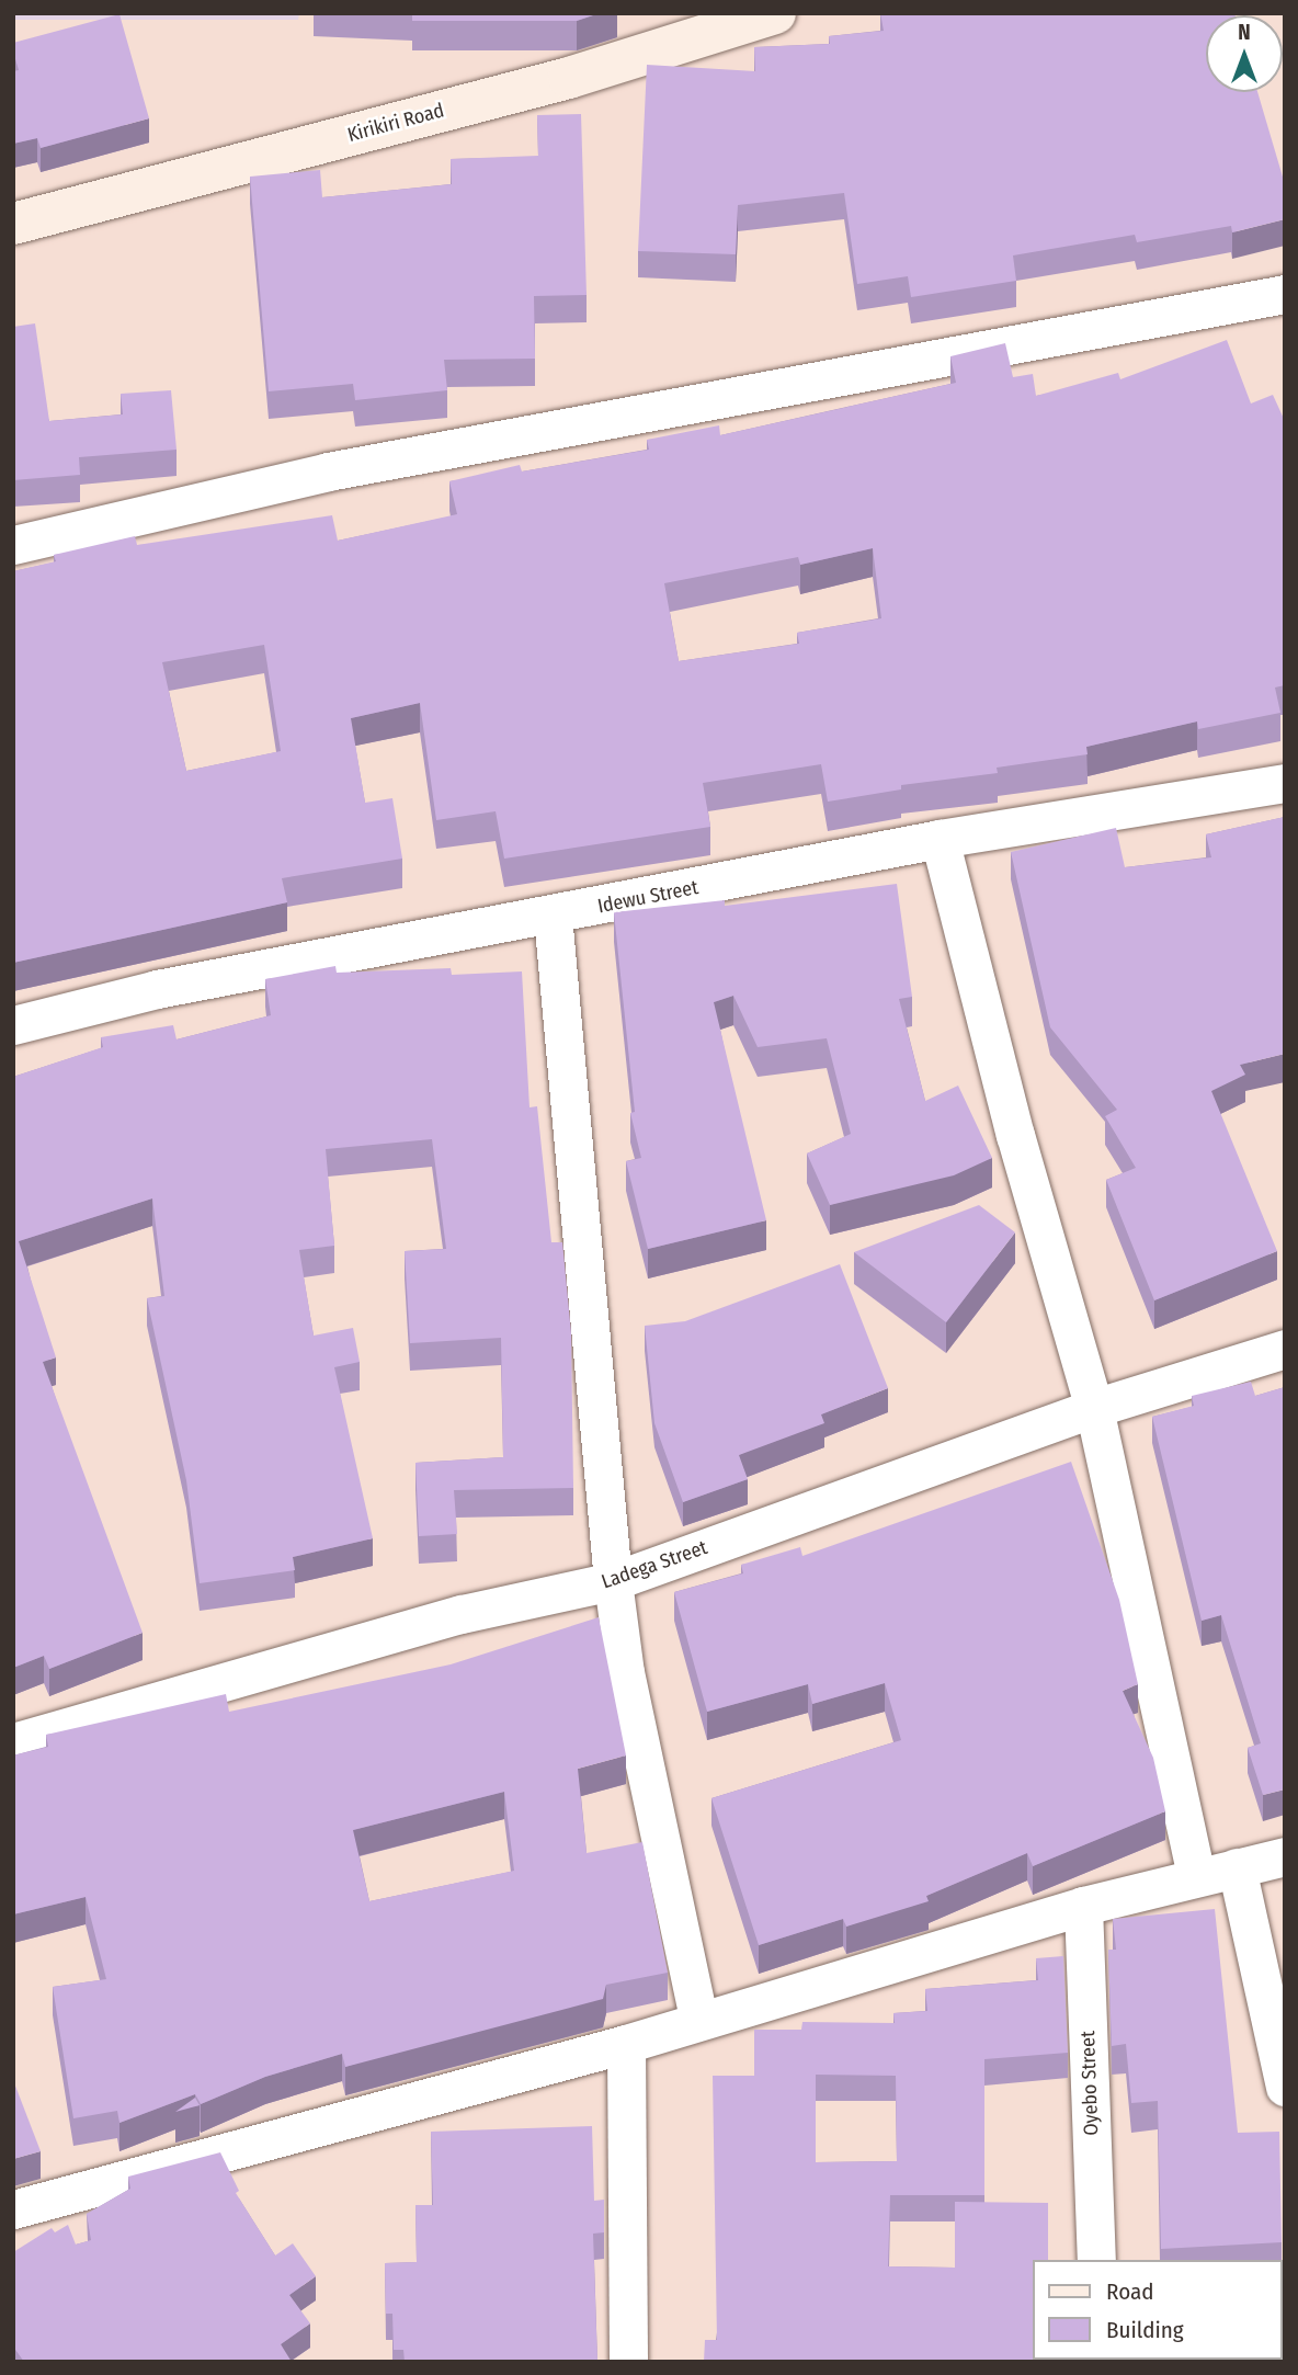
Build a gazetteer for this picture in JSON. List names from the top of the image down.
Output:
{
  "streets": {
    "main road": ["Kirikiri Road"],
    "street": ["Idewu Street", "Ladega Street", "Oyebo Street"]
  },
  "legend": ["Road", "Building"],
  "north": "top"
}
